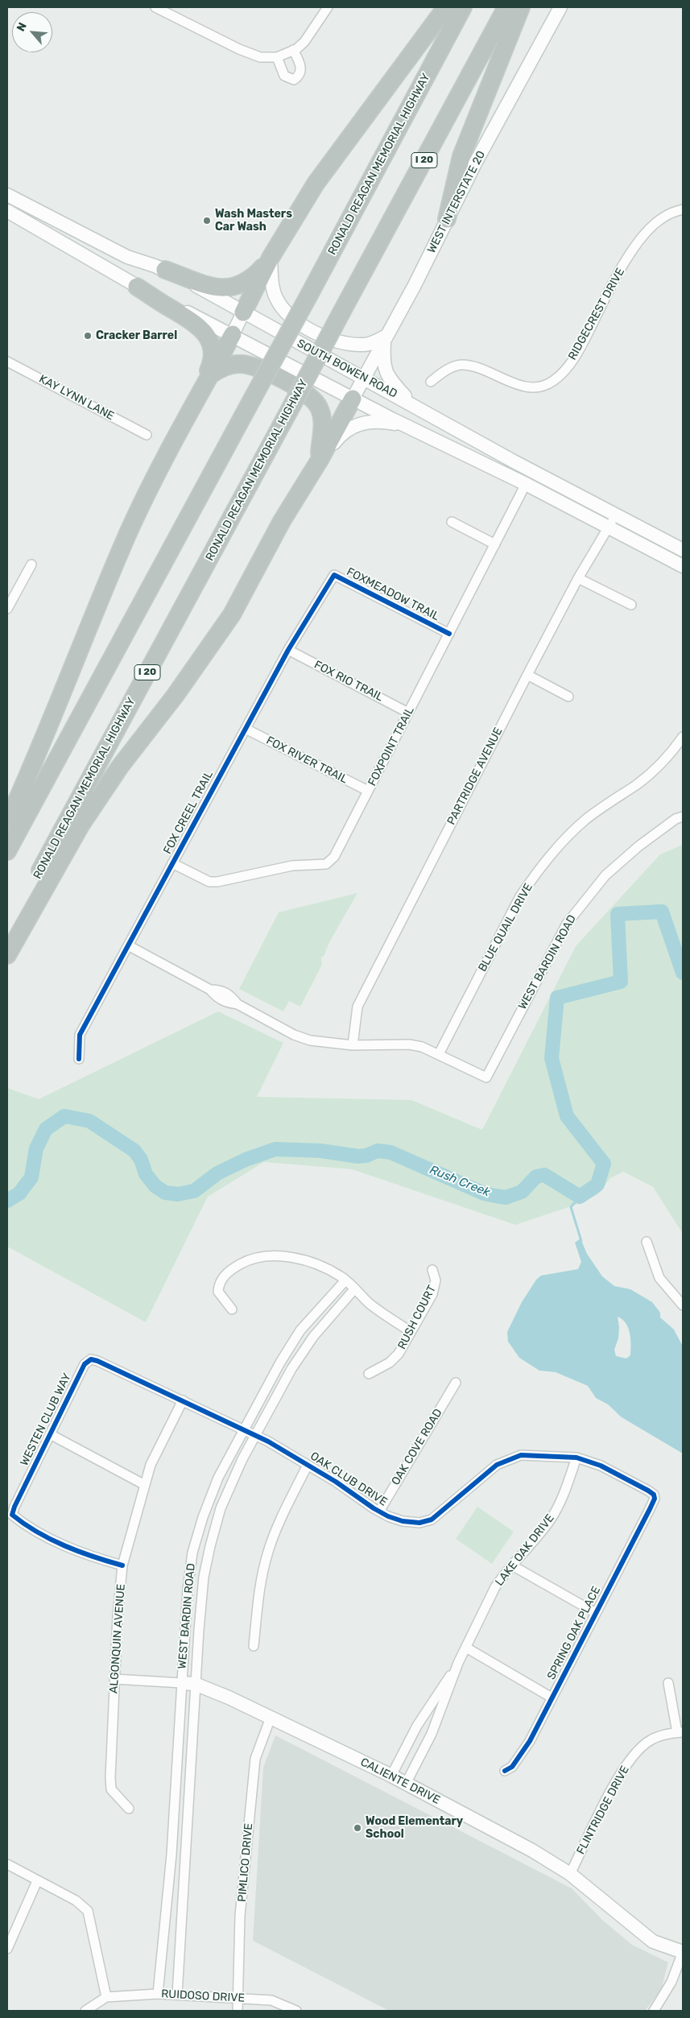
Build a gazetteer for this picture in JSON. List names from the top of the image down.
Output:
{
  "streets": {
    "highway": ["I 20", "RONALD REAGAN MEMORIAL HIGHWAY"],
    "main road": ["WEST INTERSTATE 20", "SOUTH BOWEN ROAD", "CALIENTE DRIVE"],
    "street": [
      "RIDGECREST DRIVE",
      "KAY LYNN LANE",
      "FOXMEADOW TRAIL",
      "FOX RIO TRAIL",
      "FOXPOINT TRAIL",
      "FOX RIVER TRAIL",
      "PARTRIDGE AVENUE",
      "FOX CREEL TRAIL",
      "BLUE QUAIL DRIVE",
      "WEST BARDIN ROAD",
      "RUSH COURT",
      "WESTEN CLUB WAY",
      "OAK COVE ROAD",
      "OAK CLUB DRIVE",
      "LAKE OAK DRIVE",
      "SPRING OAK PLACE",
      "ALGONQUIN AVENUE",
      "FLINTRIDGE DRIVE",
      "PIMLICO DRIVE",
      "RUIDOSO DRIVE"
    ]
  },
  "crossings": [
    ["WEST INTERSTATE 20", "SOUTH BOWEN ROAD"],
    ["SOUTH BOWEN ROAD", "FOXPOINT TRAIL"],
    ["SOUTH BOWEN ROAD", "PARTRIDGE AVENUE"],
    ["FOXMEADOW TRAIL", "FOXPOINT TRAIL"],
    ["FOXMEADOW TRAIL", "FOX CREEL TRAIL"],
    ["FOX RIO TRAIL", "FOXPOINT TRAIL"],
    ["FOX RIO TRAIL", "FOX CREEL TRAIL"],
    ["FOXPOINT TRAIL", "FOX RIVER TRAIL"],
    ["FOXPOINT TRAIL", "FOX CREEL TRAIL"],
    ["FOX RIVER TRAIL", "FOX CREEL TRAIL"],
    ["BLUE QUAIL DRIVE", "WEST BARDIN ROAD"],
    ["WEST BARDIN ROAD", "OAK CLUB DRIVE"],
    ["WEST BARDIN ROAD", "CALIENTE DRIVE"],
    ["WEST BARDIN ROAD", "RUIDOSO DRIVE"],
    ["WESTEN CLUB WAY", "OAK CLUB DRIVE"],
    ["WESTEN CLUB WAY", "ALGONQUIN AVENUE"],
    ["OAK COVE ROAD", "OAK CLUB DRIVE"],
    ["OAK CLUB DRIVE", "LAKE OAK DRIVE"],
    ["OAK CLUB DRIVE", "SPRING OAK PLACE"],
    ["OAK CLUB DRIVE", "ALGONQUIN AVENUE"],
    ["LAKE OAK DRIVE", "CALIENTE DRIVE"],
    ["ALGONQUIN AVENUE", "CALIENTE DRIVE"],
    ["CALIENTE DRIVE", "FLINTRIDGE DRIVE"],
    ["CALIENTE DRIVE", "PIMLICO DRIVE"],
    ["PIMLICO DRIVE", "RUIDOSO DRIVE"]
  ],
  "water": ["Rush Creek"],
  "places": ["Wash Masters Car Wash", "Cracker Barrel", "Wood Elementary School"],
  "north": "top left"
}
